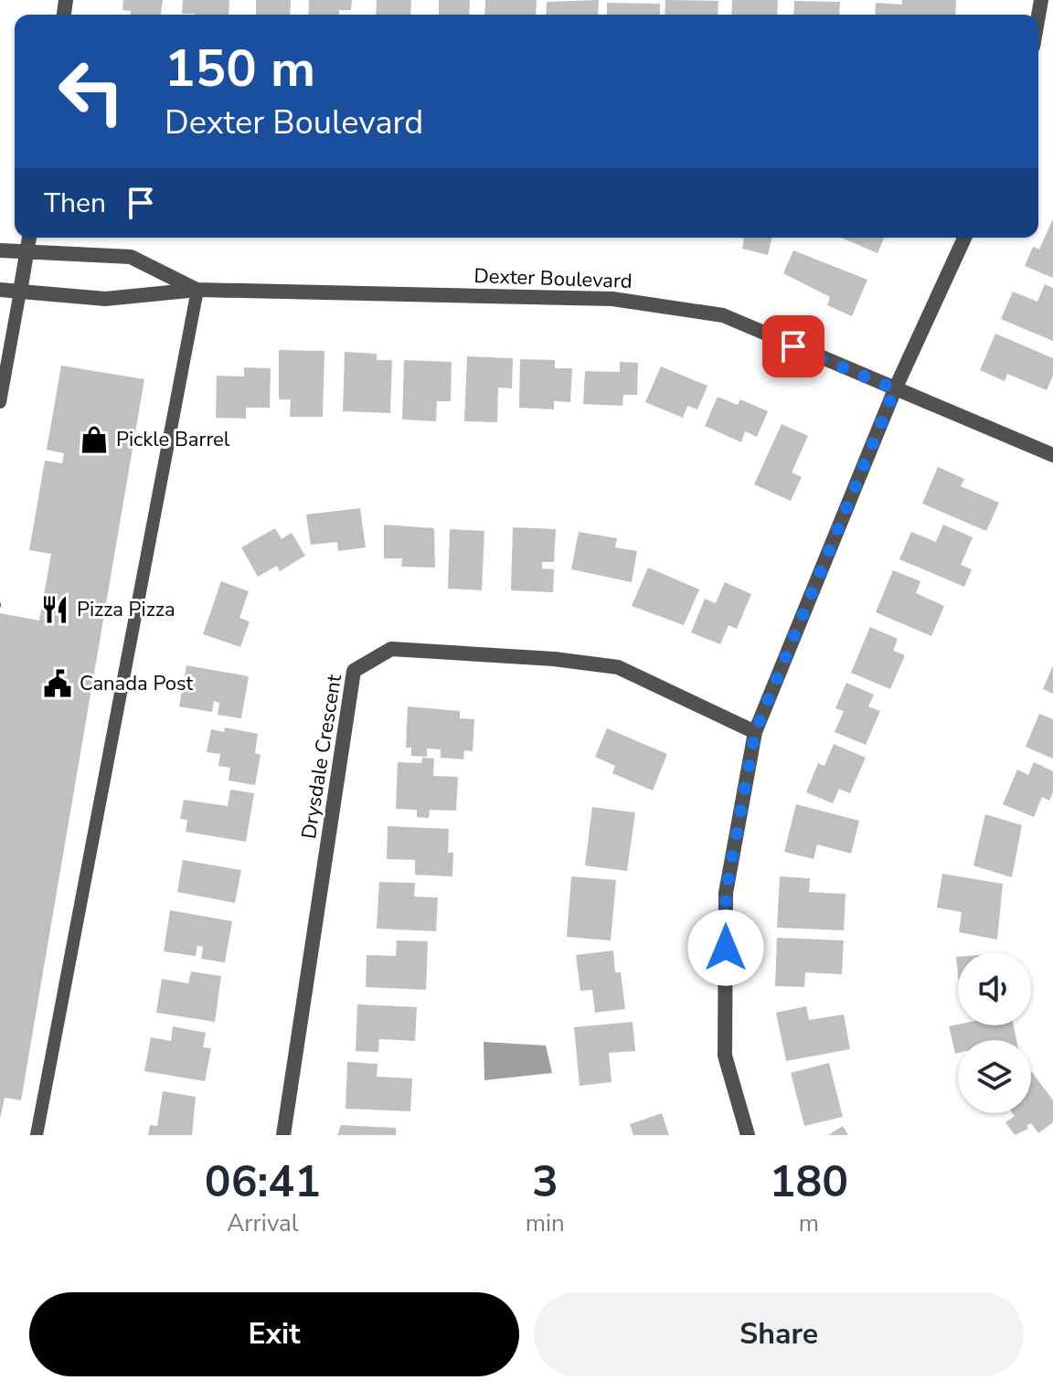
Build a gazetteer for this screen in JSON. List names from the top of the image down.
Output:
{
  "streets": {
    "street": ["Dexter Boulevard", "Drysdale Crescent"]
  },
  "places": {
    "shop": ["Pickle Barrel"],
    "restaurant": ["Pizza Pizza"],
    "public building": ["Canada Post"]
  },
  "page": {
    "turn": ["150 m", "Dexter Boulevard"],
    "then": "Then",
    "eta": [
      "06:41",
      "Arrival",
      "3",
      "min",
      "180",
      "m"
    ],
    "buttons": ["Exit", "Share"]
  }
}
